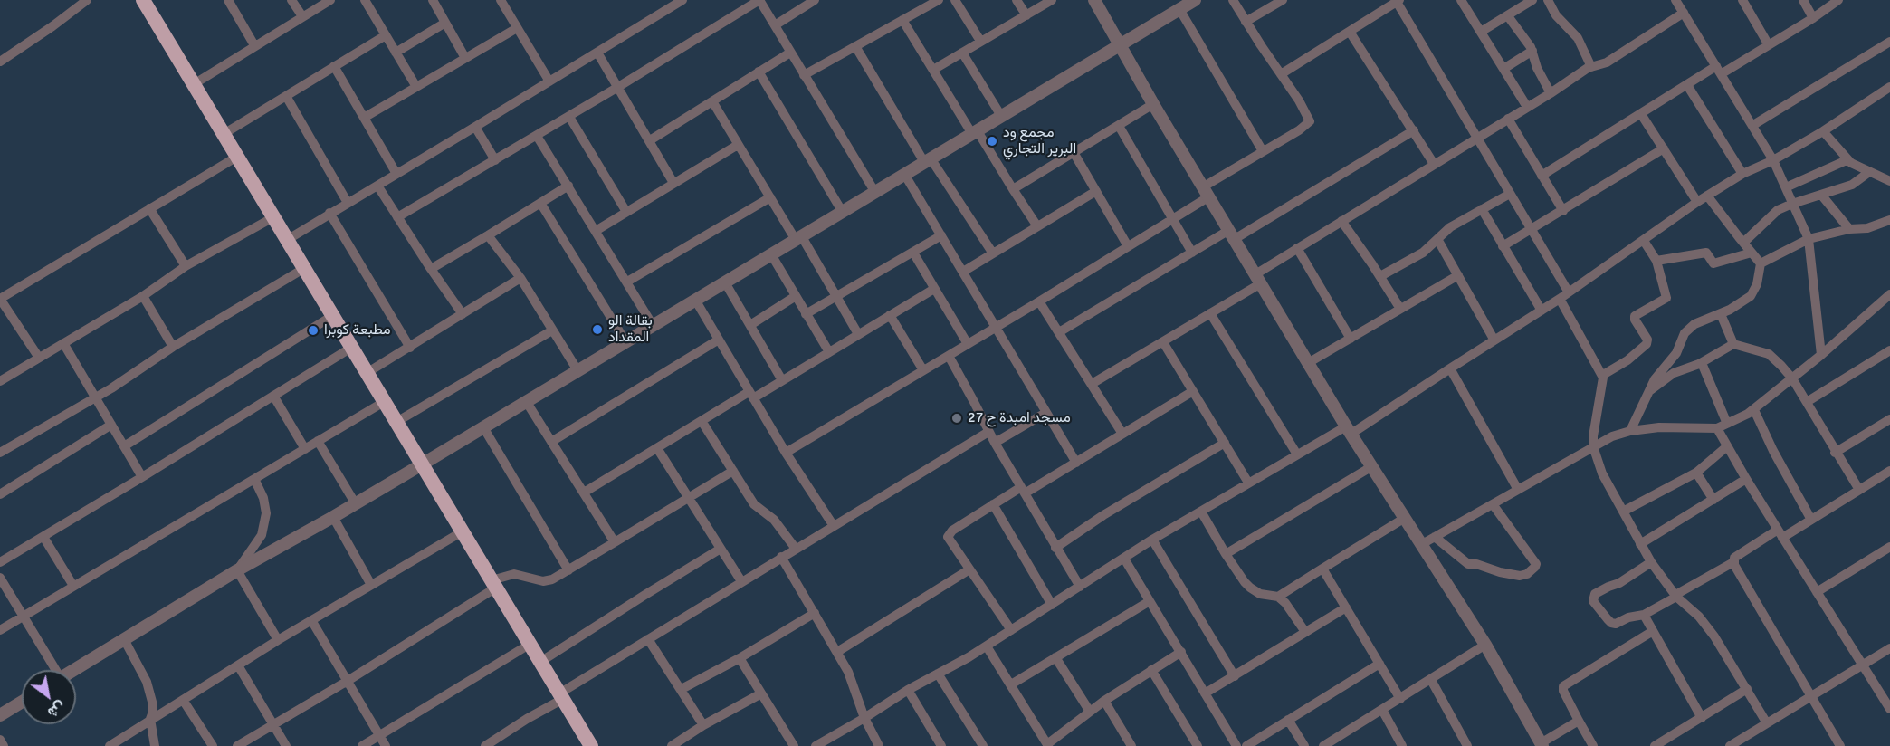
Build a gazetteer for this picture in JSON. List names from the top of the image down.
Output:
{
  "places": [
    "مجمع ود البرير التجاري",
    "بقالة الو المقداد",
    "مطبعة كوبرا",
    "مسجد امبدة ح 27"
  ],
  "north": "bottom right"
}
